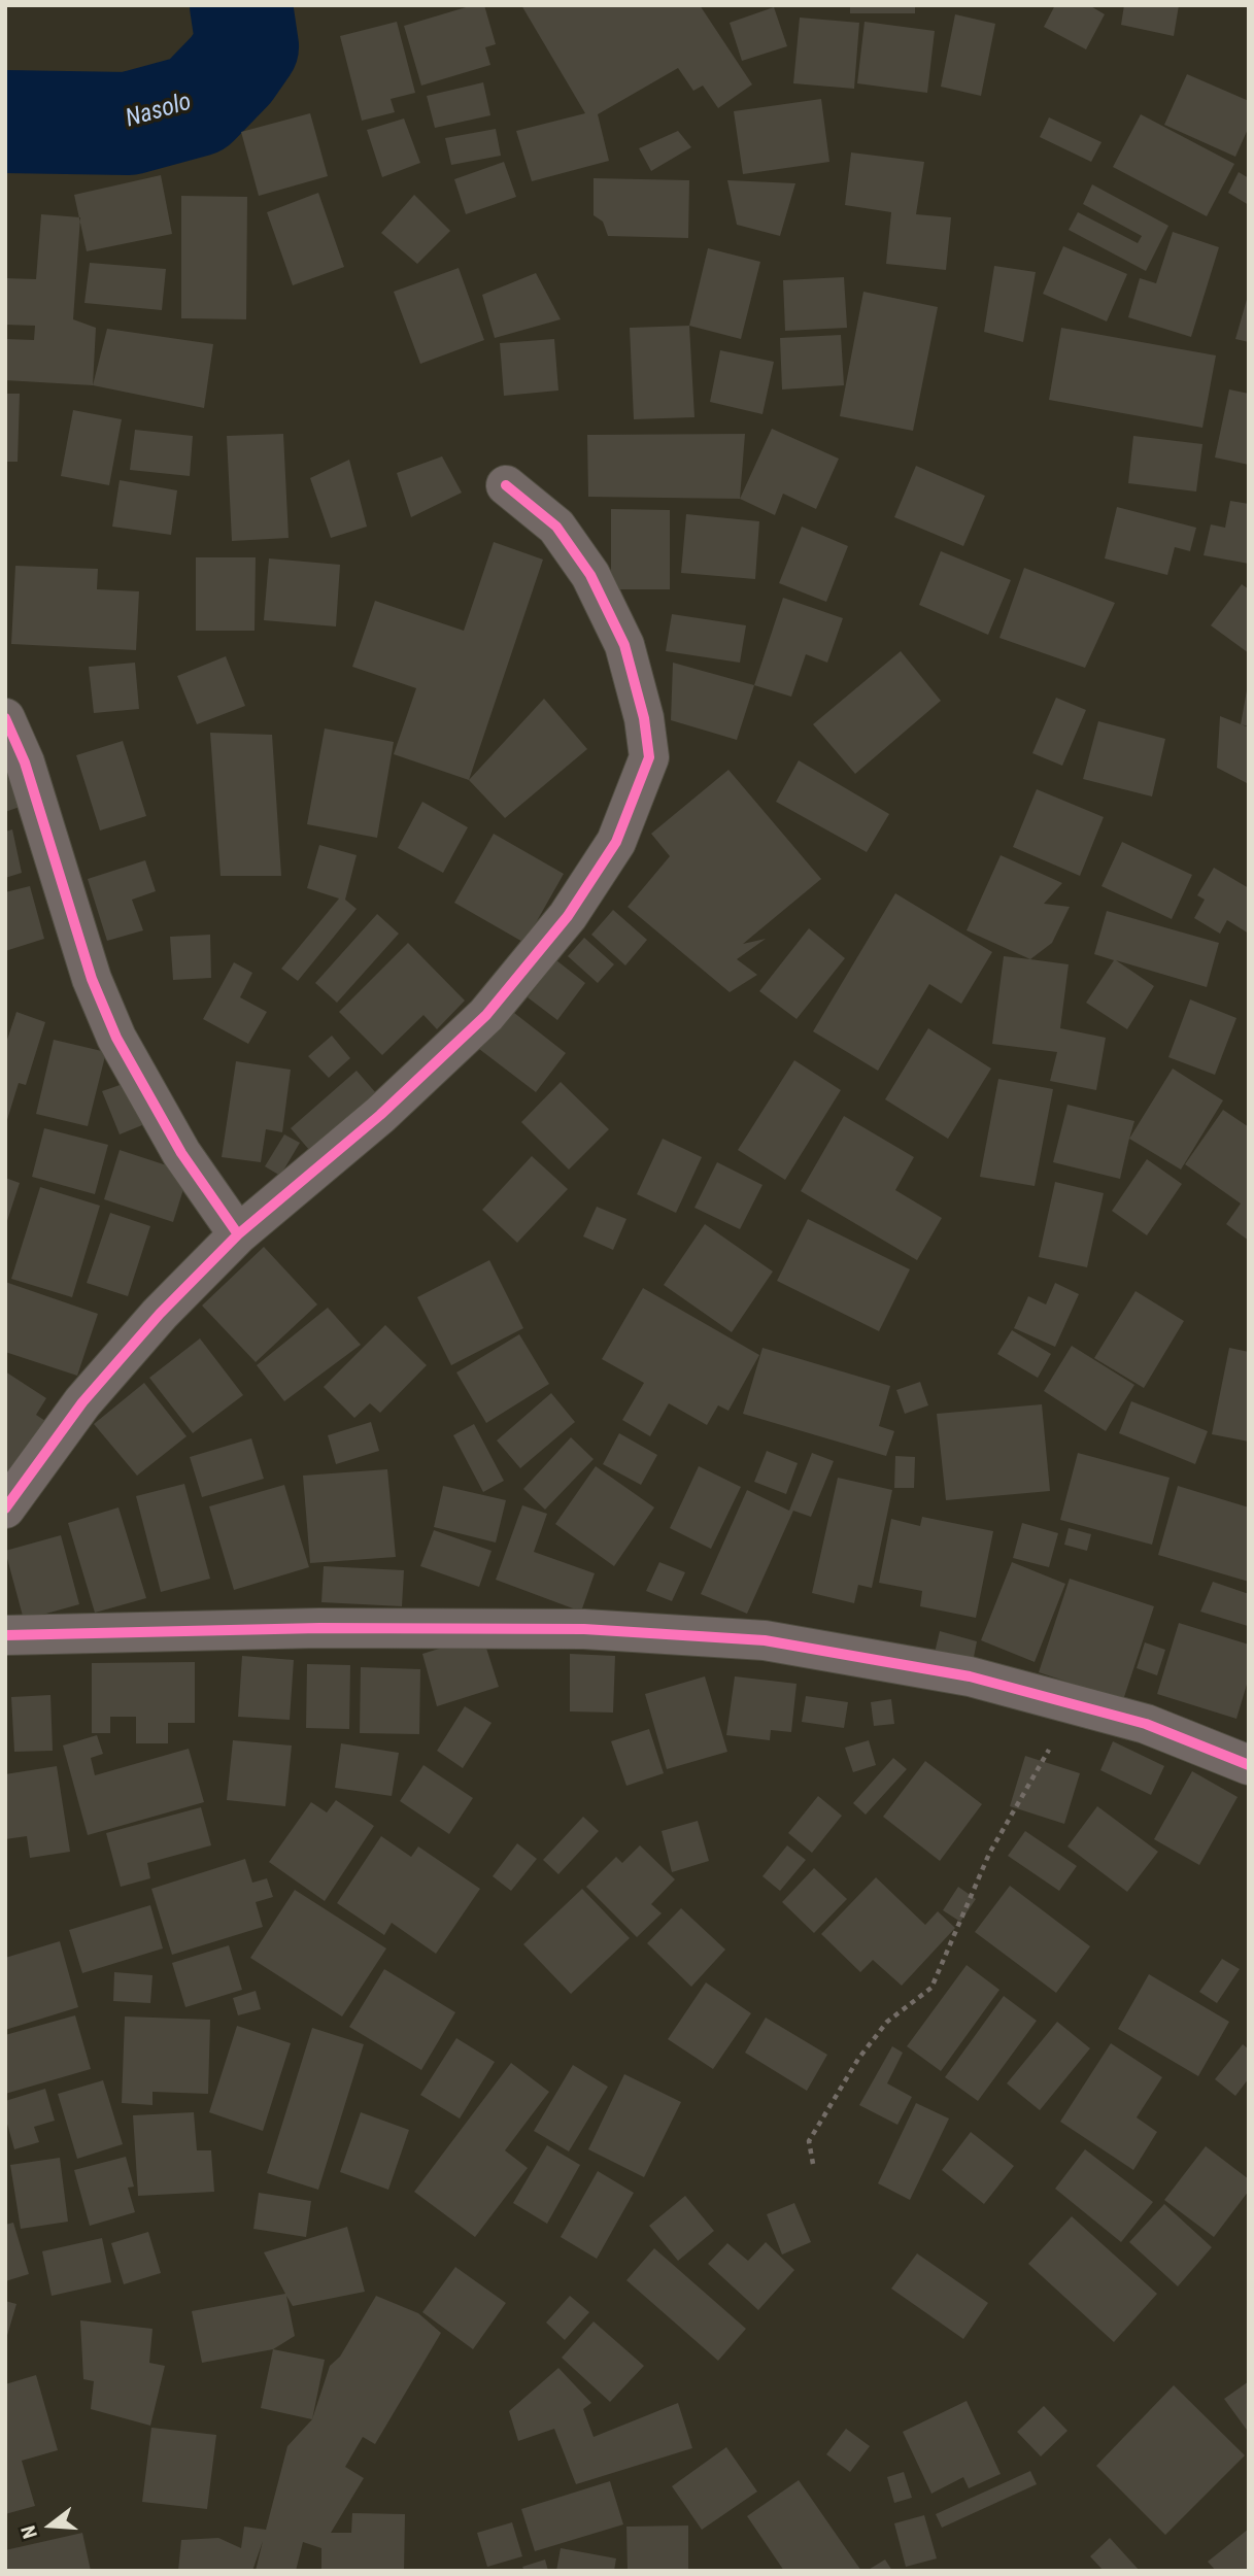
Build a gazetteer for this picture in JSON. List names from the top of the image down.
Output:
{
  "water": ["Nasolo"],
  "north": "left"
}
